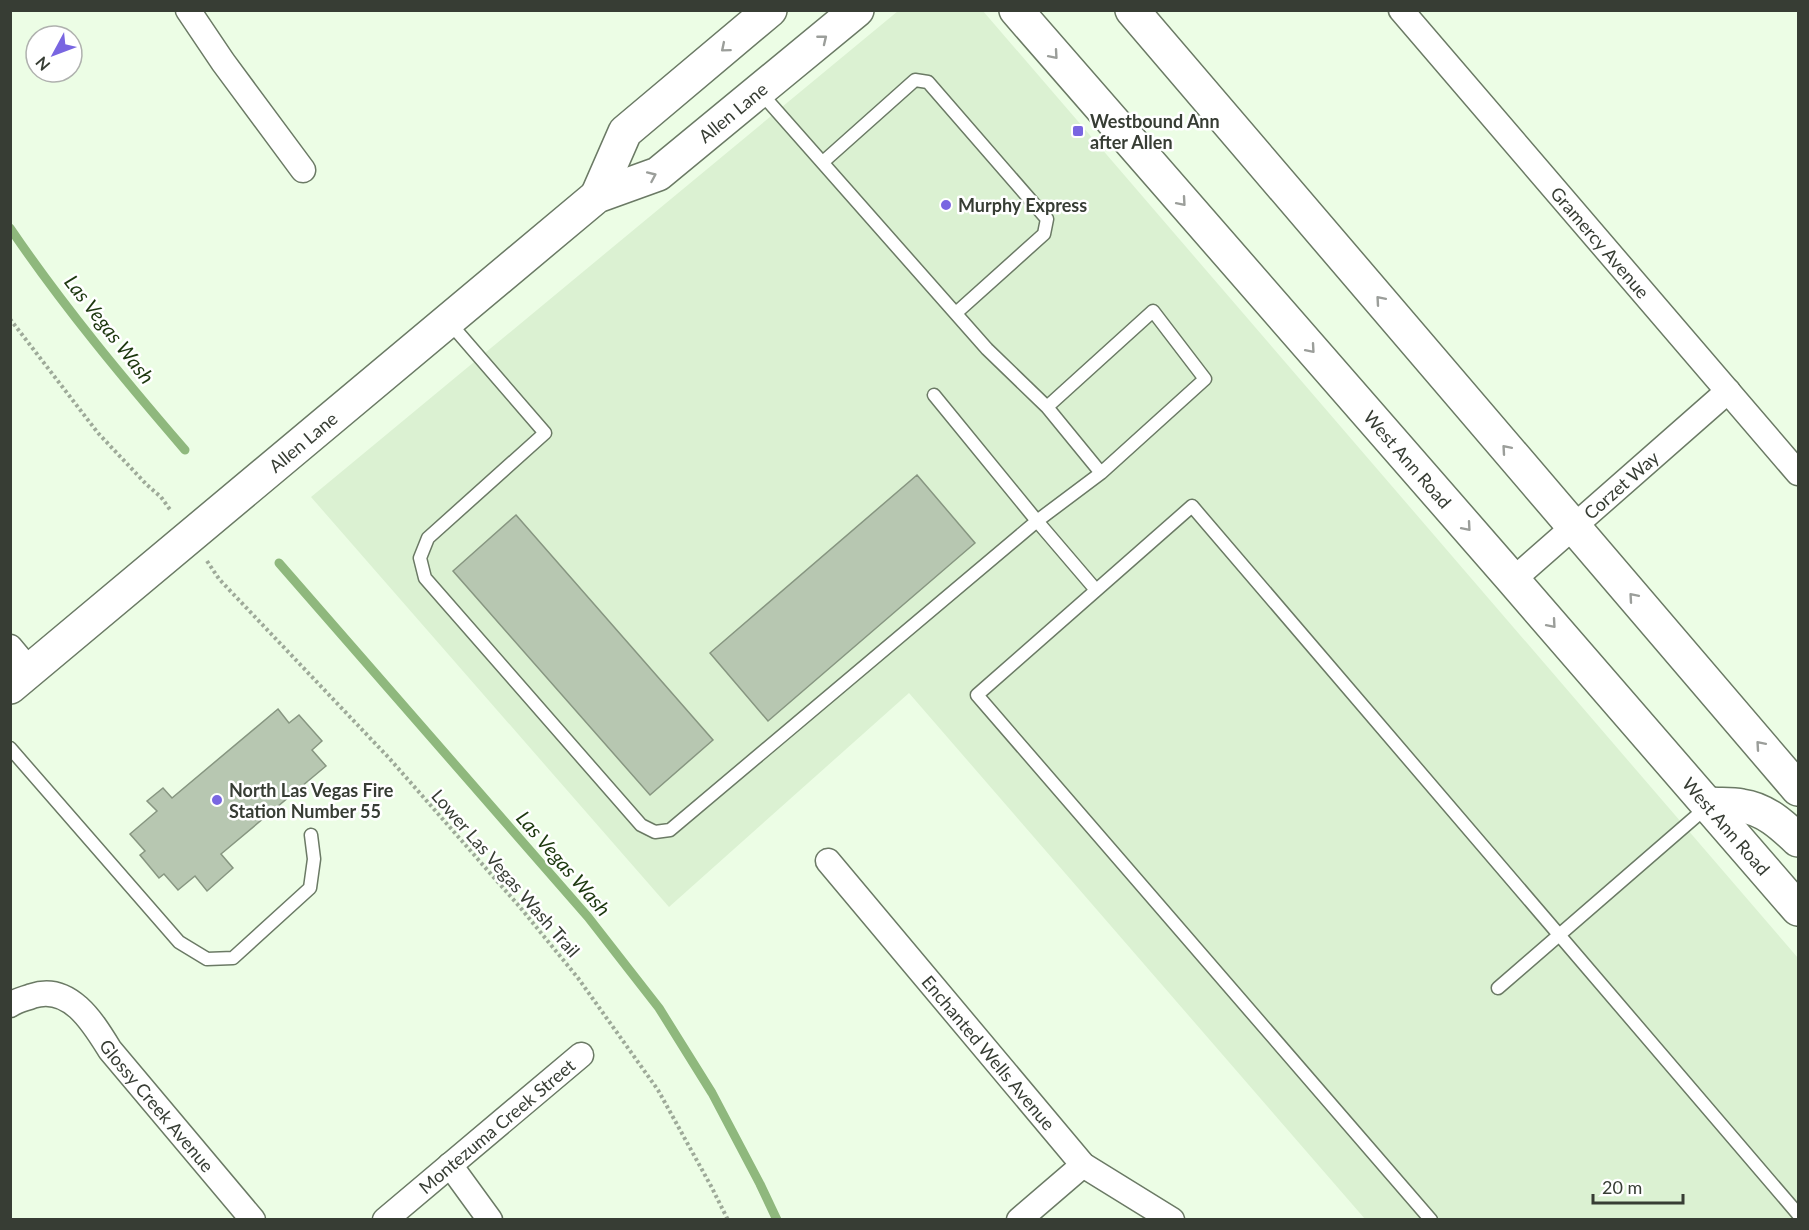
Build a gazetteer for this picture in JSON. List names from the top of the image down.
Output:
{
  "streets": {
    "main road": ["Allen Lane", "West Ann Road"],
    "street": [
      "Gramercy Avenue",
      "Corzet Way",
      "Enchanted Wells Avenue",
      "Glossy Creek Avenue",
      "Montezuma Creek Street"
    ],
    "path": ["Lower Las Vegas Wash Trail"]
  },
  "crossings": [
    ["Gramercy Avenue", "Corzet Way"],
    ["West Ann Road", "Corzet Way"]
  ],
  "water": ["Las Vegas Wash"],
  "places": {
    "transit": ["Westbound Ann after Allen"],
    "other": ["Murphy Express", "North Las Vegas Fire Station Number 55"]
  },
  "scale_bar": "20 m",
  "north": "bottom left"
}
